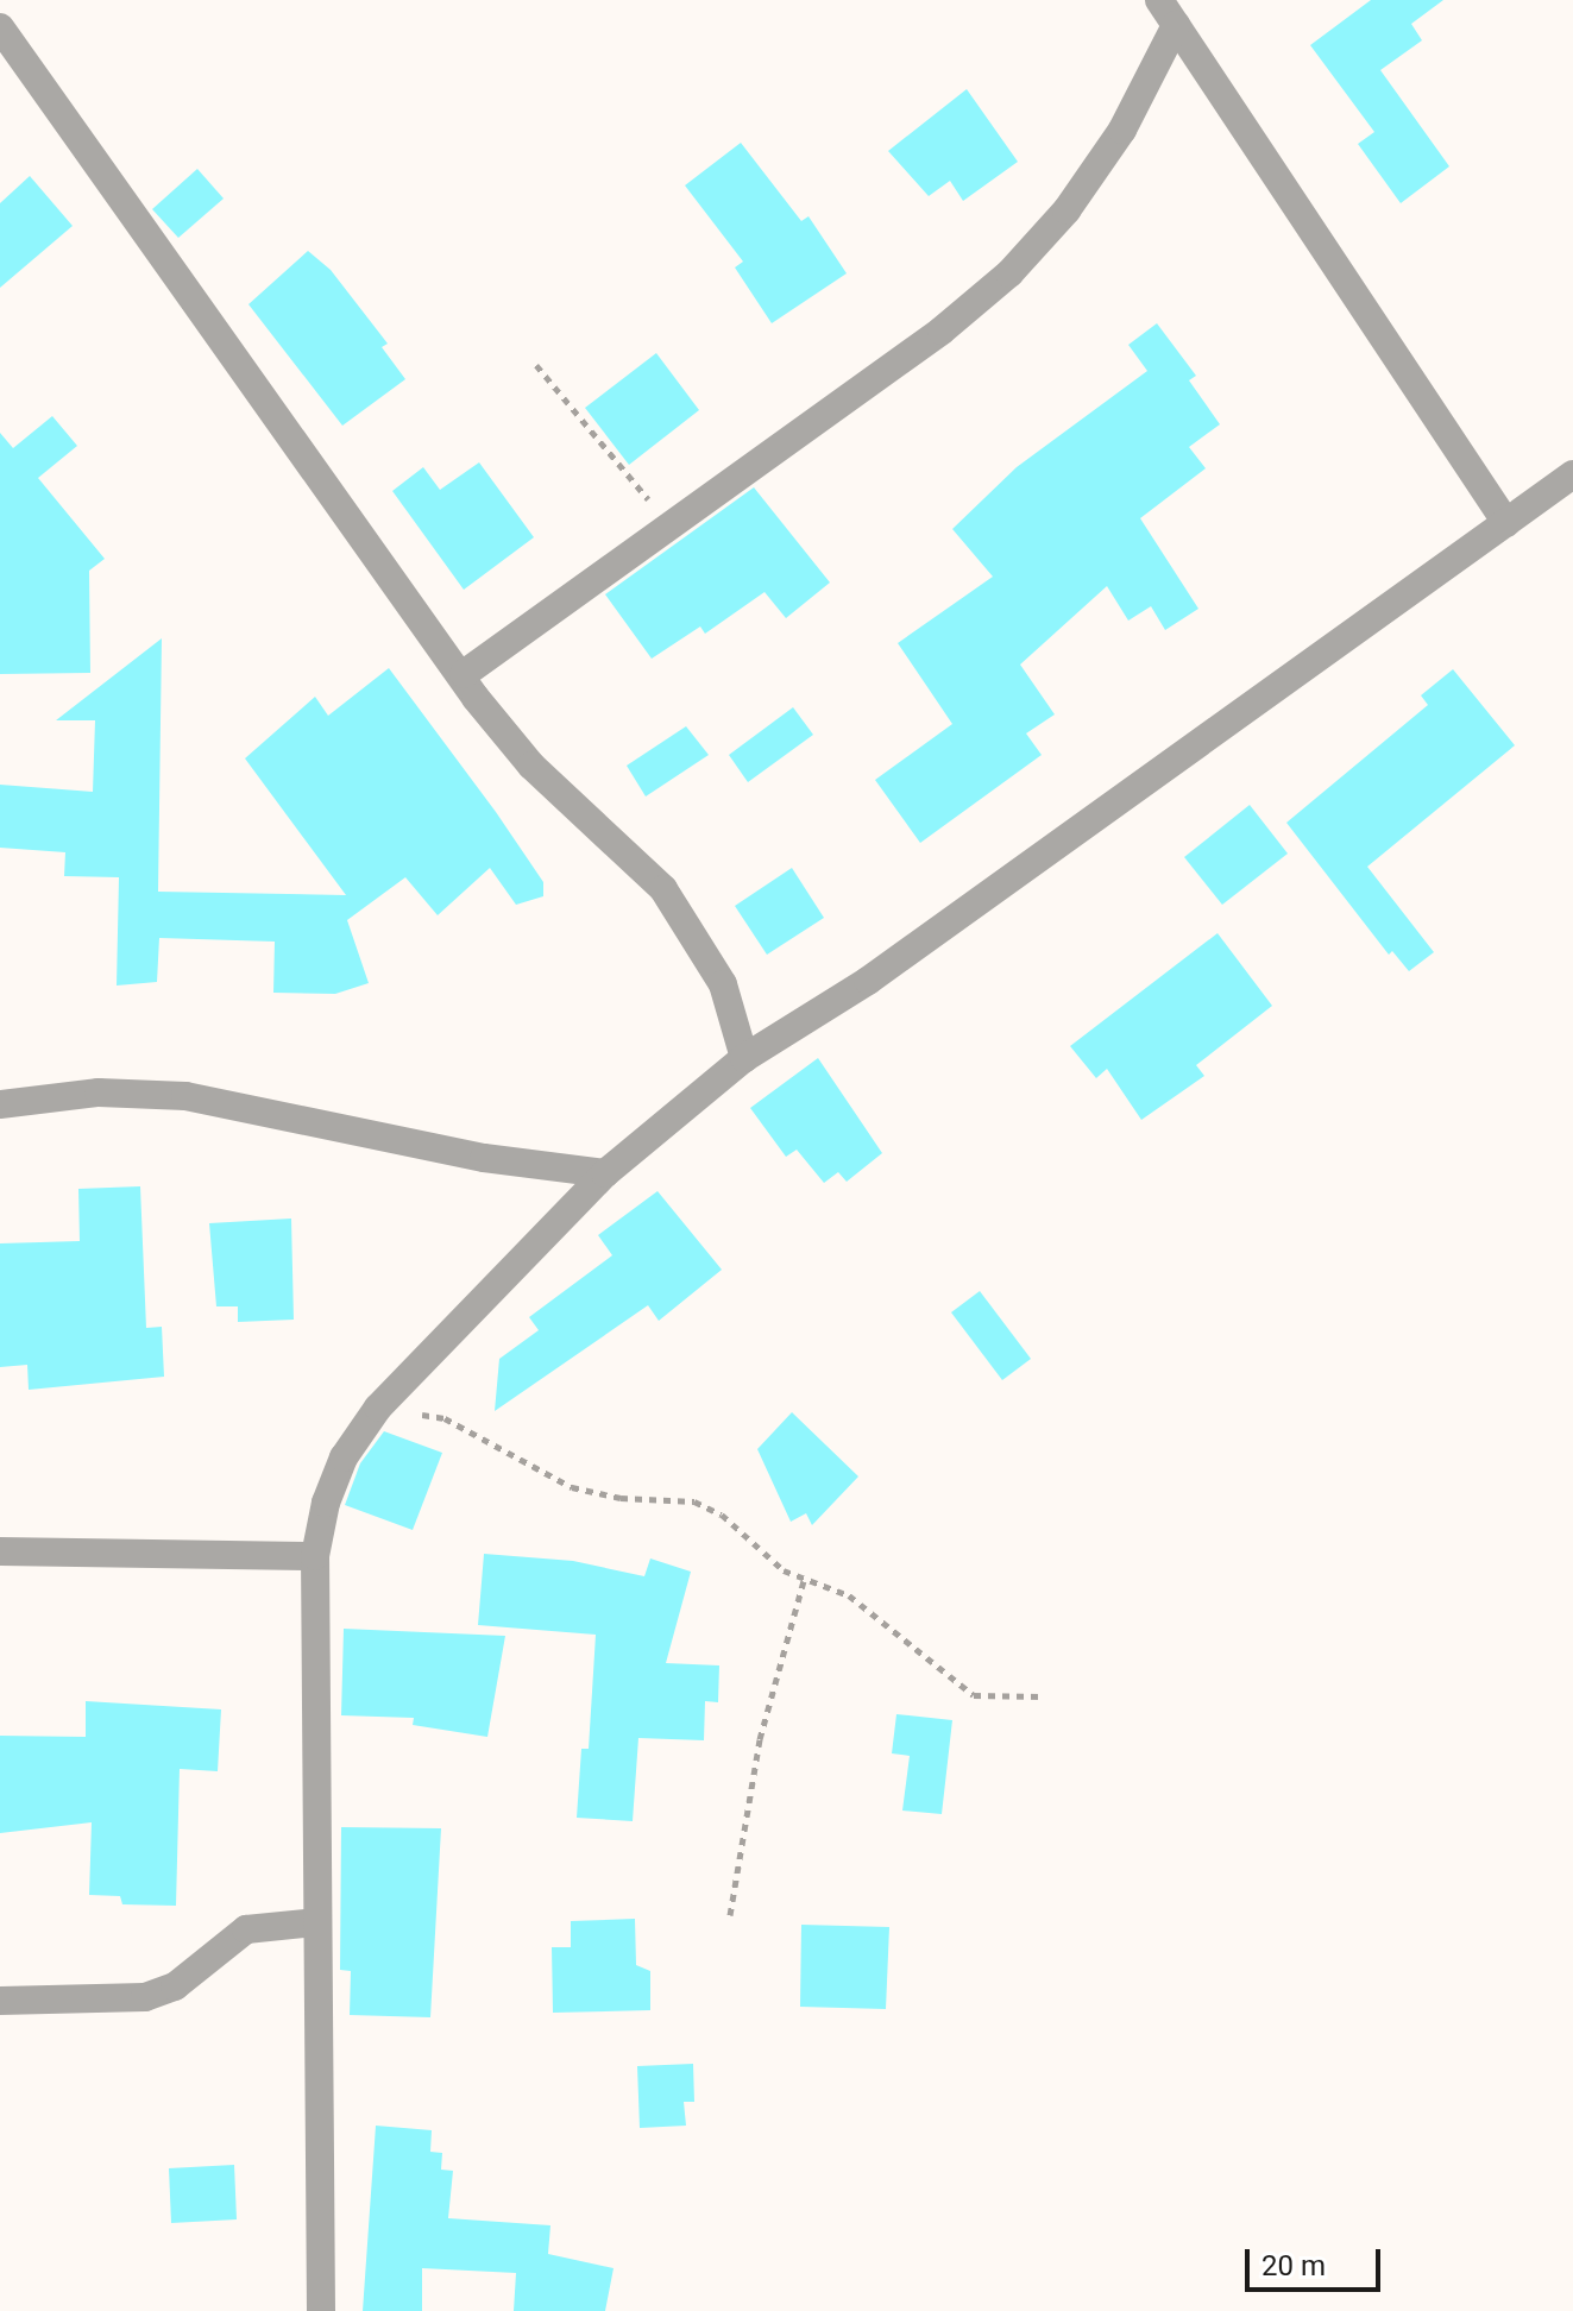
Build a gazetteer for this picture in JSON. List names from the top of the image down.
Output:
{
  "scale_bar": "20 m"
}
